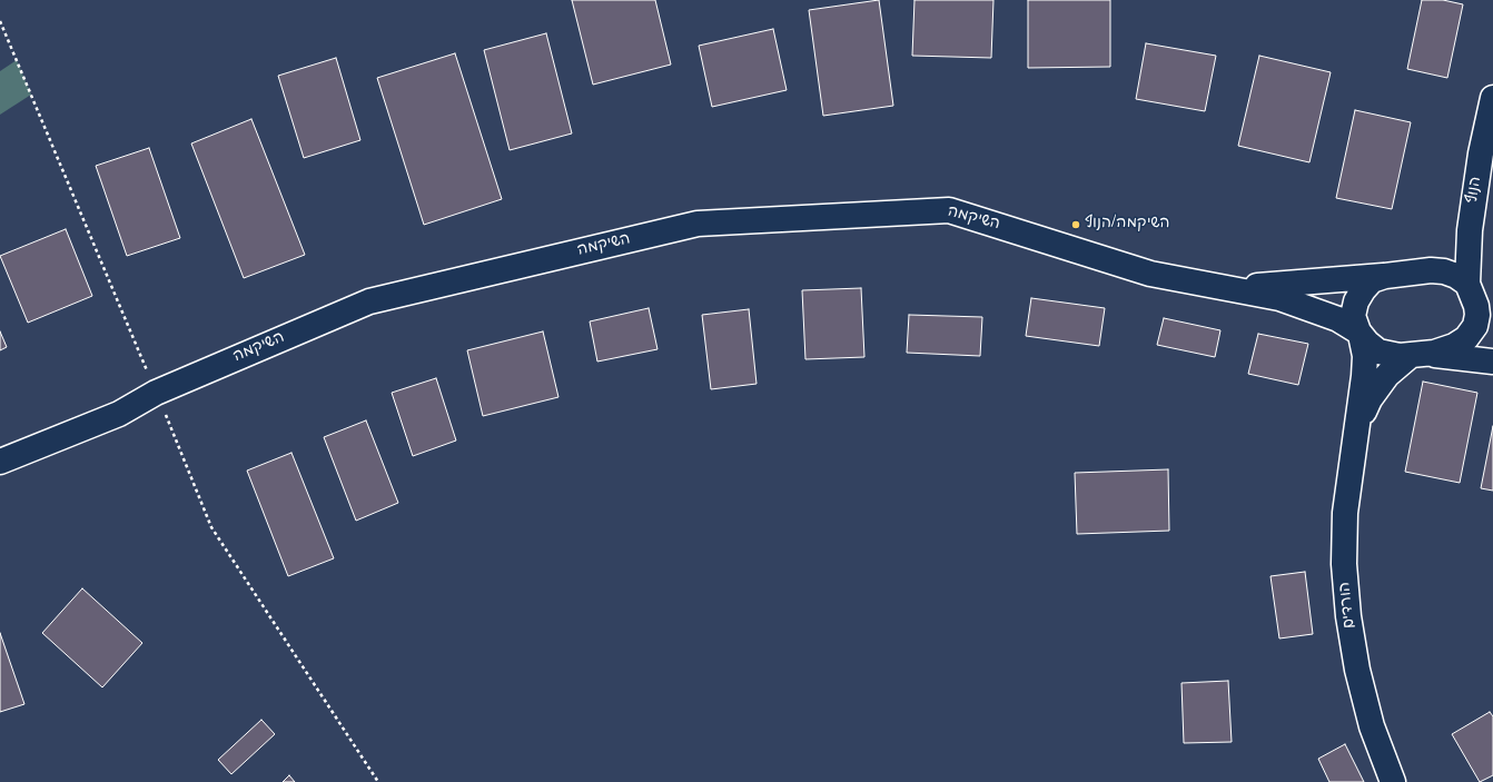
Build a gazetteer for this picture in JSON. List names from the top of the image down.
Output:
{
  "streets": {
    "street": ["הנוף", "השיקמה", "הורדים"]
  },
  "crossings": [
    ["הנוף", "השיקמה"],
    ["הנוף", "הורדים"],
    ["השיקמה", "הורדים"]
  ],
  "places": ["השיקמה/הנוף"]
}
